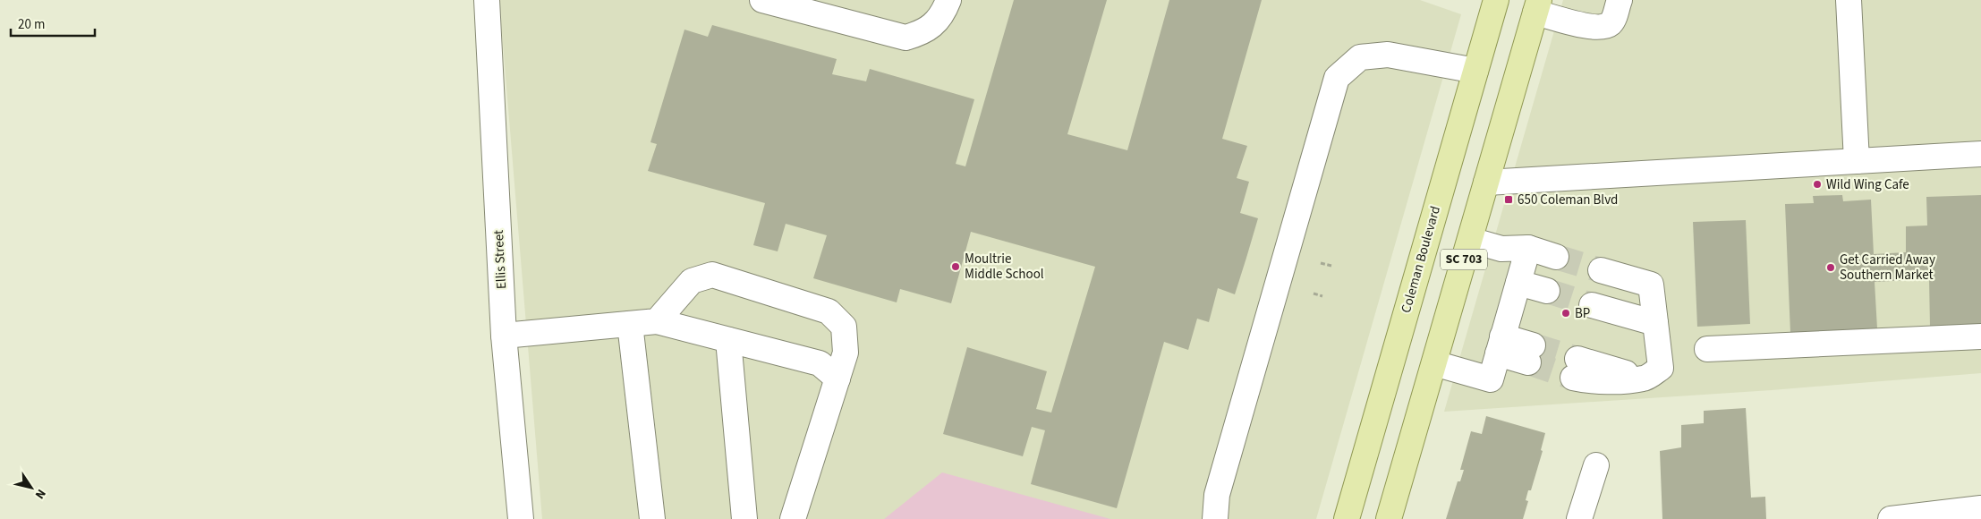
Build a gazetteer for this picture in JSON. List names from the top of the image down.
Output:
{
  "streets": {
    "main road": ["Coleman Boulevard", "SC 703"],
    "street": ["Ellis Street"]
  },
  "places": {
    "other": [
      "Wild Wing Cafe",
      "Moultrie Middle School",
      "Get Carried Away Southern Market",
      "BP"
    ],
    "transit": ["650 Coleman Blvd"]
  },
  "scale_bar": "20 m",
  "north": "bottom right"
}
